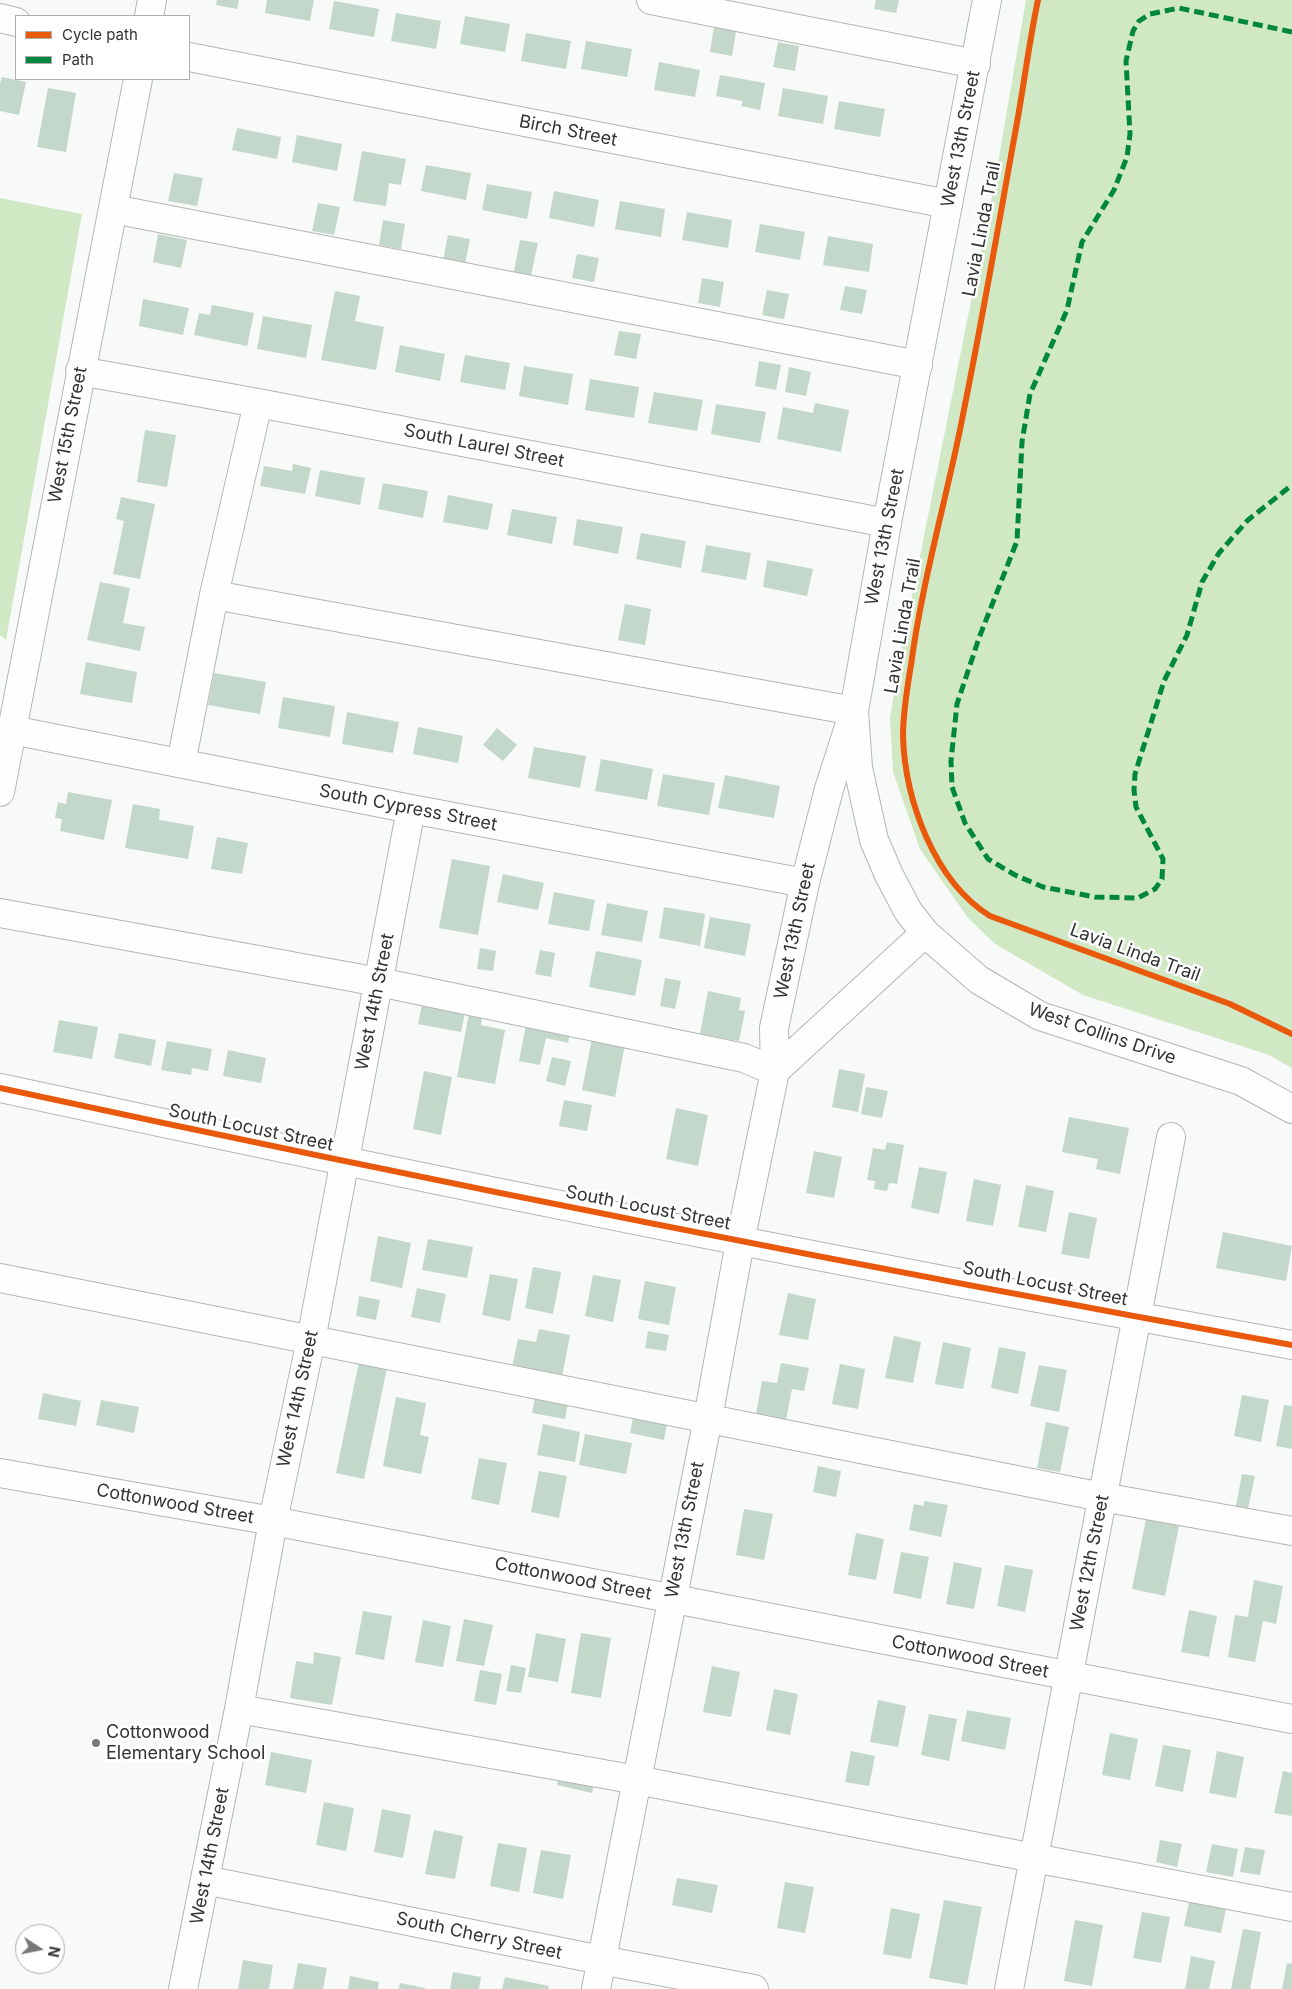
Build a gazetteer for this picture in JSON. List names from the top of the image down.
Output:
{
  "streets": {
    "street": [
      "Birch Street",
      "West 13th Street",
      "West 15th Street",
      "South Laurel Street",
      "South Cypress Street",
      "West 14th Street",
      "West Collins Drive",
      "South Locust Street",
      "Cottonwood Street",
      "West 12th Street",
      "South Cherry Street"
    ],
    "cycle path": ["Lavia Linda Trail"]
  },
  "crossings": [
    ["Birch Street", "West 13th Street"],
    ["West 13th Street", "South Laurel Street"],
    ["West 13th Street", "South Cypress Street"],
    ["West 13th Street", "West Collins Drive"],
    ["West 13th Street", "South Locust Street"],
    ["West 13th Street", "Cottonwood Street"],
    ["West 13th Street", "South Cherry Street"],
    ["West 15th Street", "South Laurel Street"],
    ["West 15th Street", "South Cypress Street"],
    ["South Cypress Street", "West 14th Street"],
    ["West 14th Street", "South Locust Street"],
    ["West 14th Street", "Cottonwood Street"],
    ["West 14th Street", "South Cherry Street"],
    ["South Locust Street", "West 12th Street"],
    ["Cottonwood Street", "West 12th Street"]
  ],
  "places": ["Cottonwood Elementary School"],
  "legend": ["Cycle path", "Path"],
  "north": "right"
}
